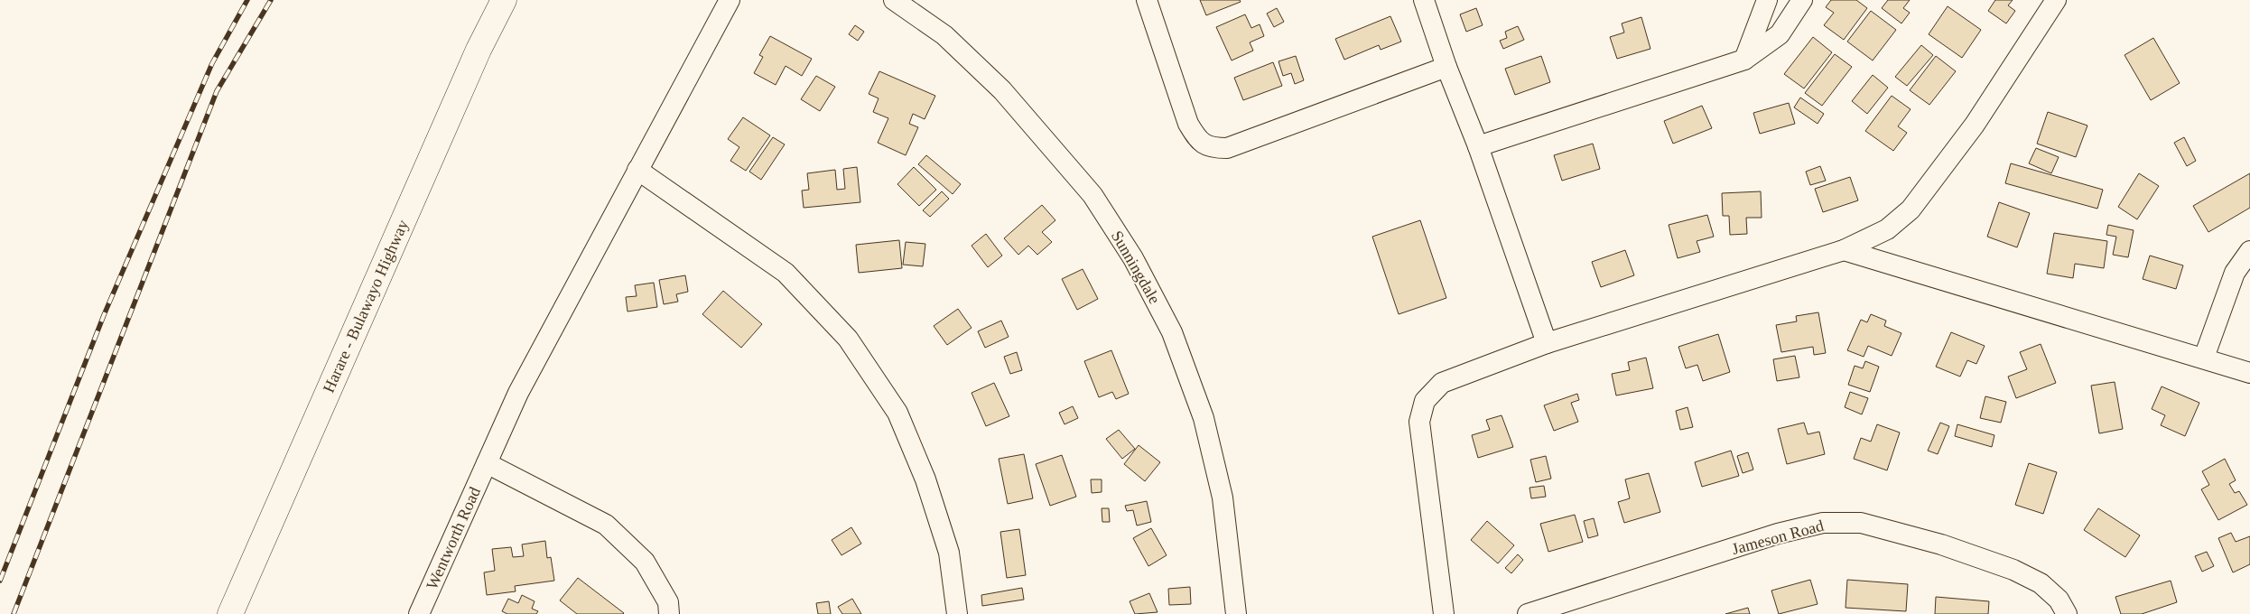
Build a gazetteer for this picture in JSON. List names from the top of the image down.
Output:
{
  "streets": {
    "highway": ["Harare - Bulawayo Highway"],
    "street": ["Sunningdale", "Jameson Road", "Wentworth Road"]
  }
}
